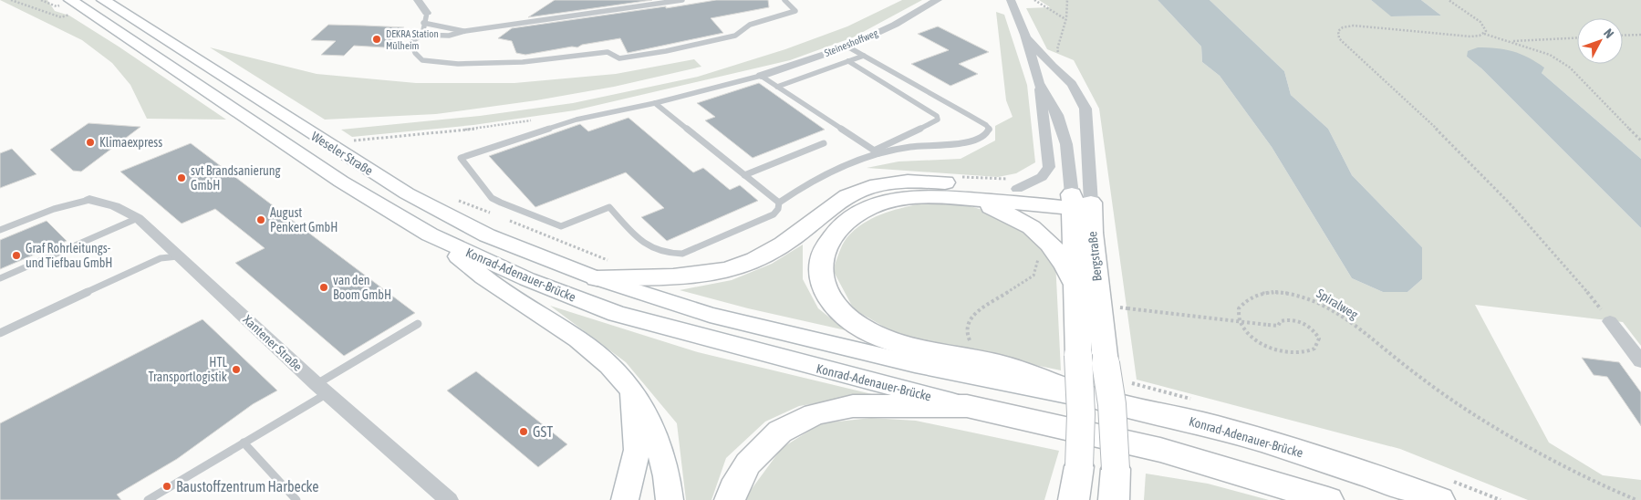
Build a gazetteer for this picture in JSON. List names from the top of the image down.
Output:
{
  "streets": {
    "main road": ["Weseler Straße", "Bergstraße", "Konrad-Adenauer-Brücke"],
    "street": ["Steineshoffweg", "Xantener Straße"],
    "path": ["Spiralweg"]
  },
  "crossings": [
    ["Weseler Straße", "Konrad-Adenauer-Brücke"],
    ["Bergstraße", "Konrad-Adenauer-Brücke"]
  ],
  "places": [
    "DEKRA Station Mülheim",
    "Klimaexpress",
    "svt Brandsanierung GmbH",
    "August Penkert GmbH",
    "Graf Rohrleitungs- und Tiefbau GmbH",
    "van den Boom GmbH",
    "HTL Transportlogistik",
    "GST",
    "Baustoffzentrum Harbecke"
  ],
  "north": "top right"
}
